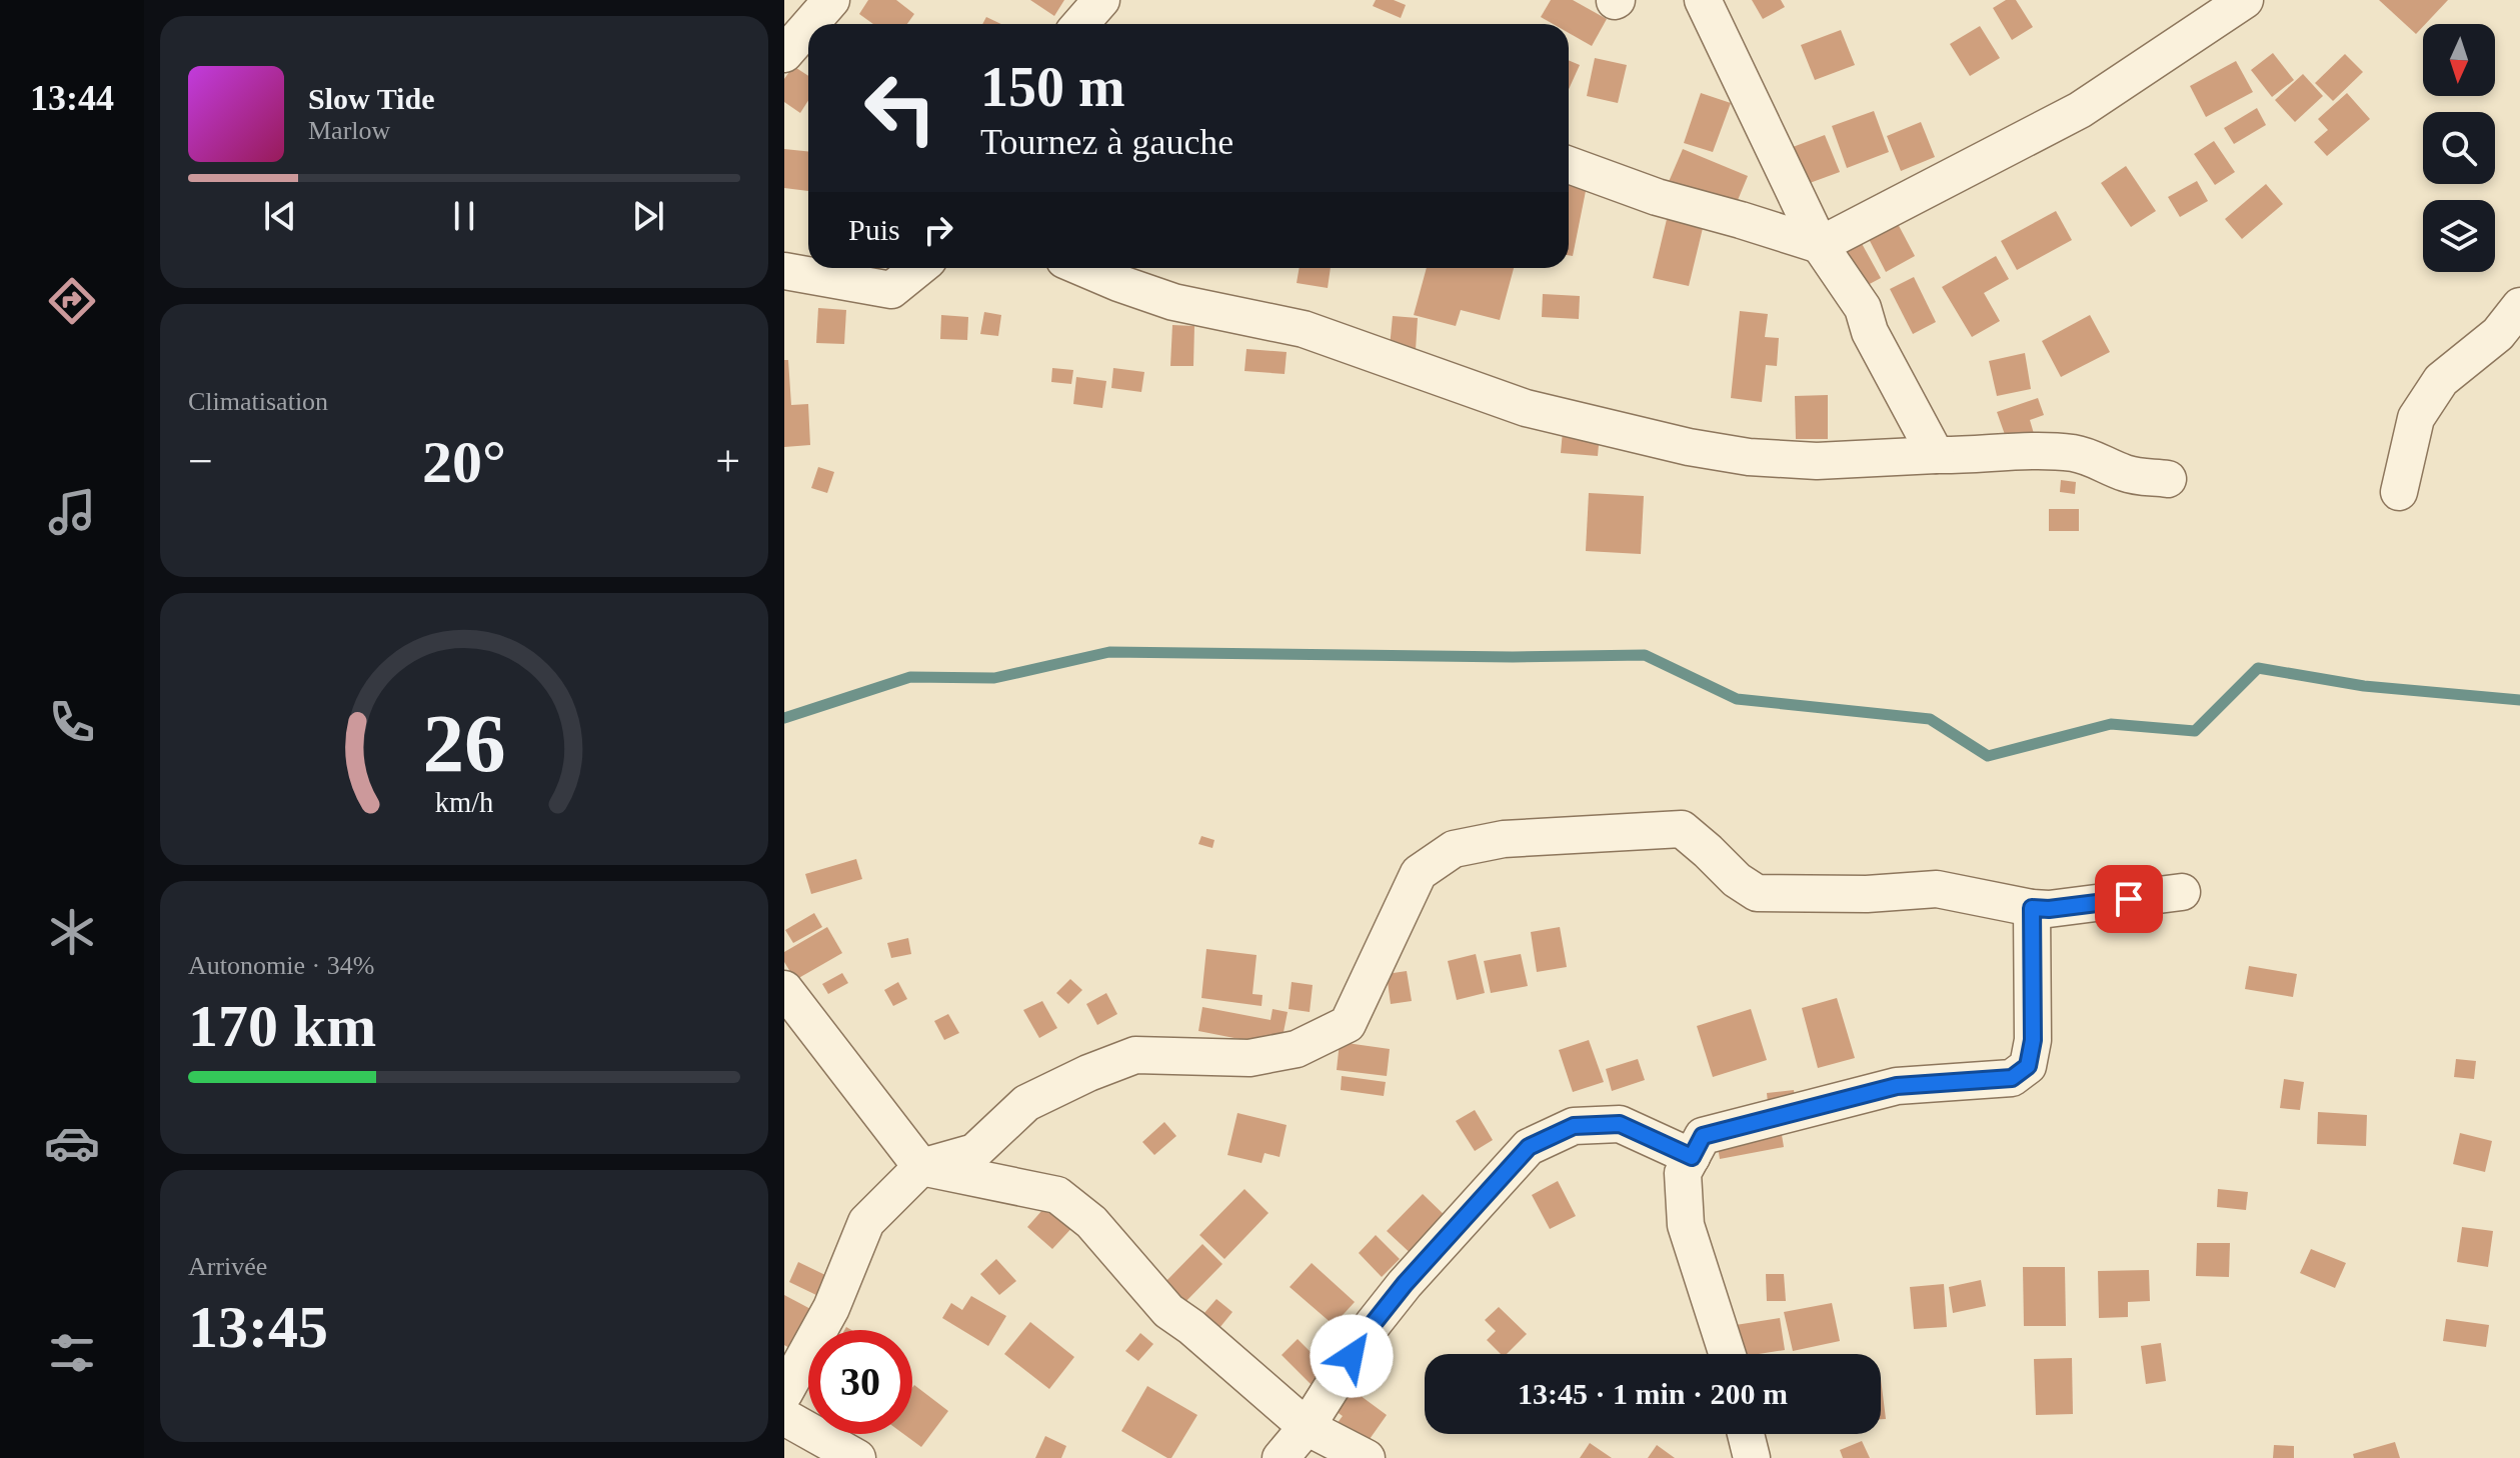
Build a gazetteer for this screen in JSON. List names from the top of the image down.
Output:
{
  "north": "bottom",
  "page": {
    "tabs": "13:44",
    "turn": ["150 m", "Tournez à gauche"],
    "song": ["Slow Tide", "Marlow"],
    "then": "Puis",
    "tile": [
      "Climatisation",
      ["Autonomie · 34%", "170 km"],
      ["Arrivée", "13:45"]
    ],
    "heat": ["−", "20°", "+"],
    "limit": "30",
    "trip": "13:45 · 1 min · 200 m",
    "gauge": ["26", "km/h"]
  }
}
